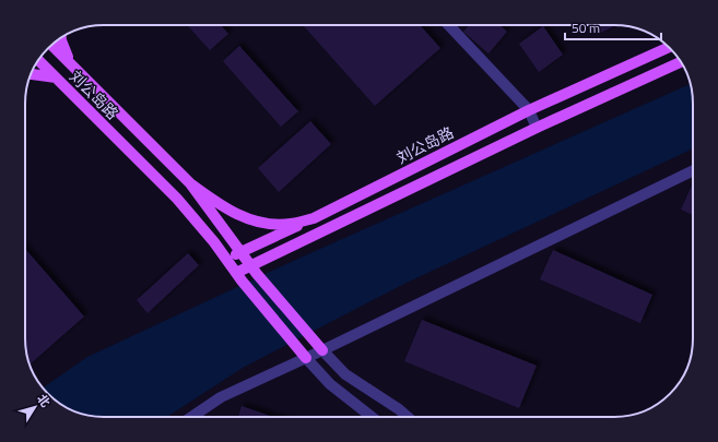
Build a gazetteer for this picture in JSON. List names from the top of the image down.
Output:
{
  "streets": {
    "main road": ["刘公岛路"]
  },
  "scale_bar": "50 m",
  "north": "top right"
}
